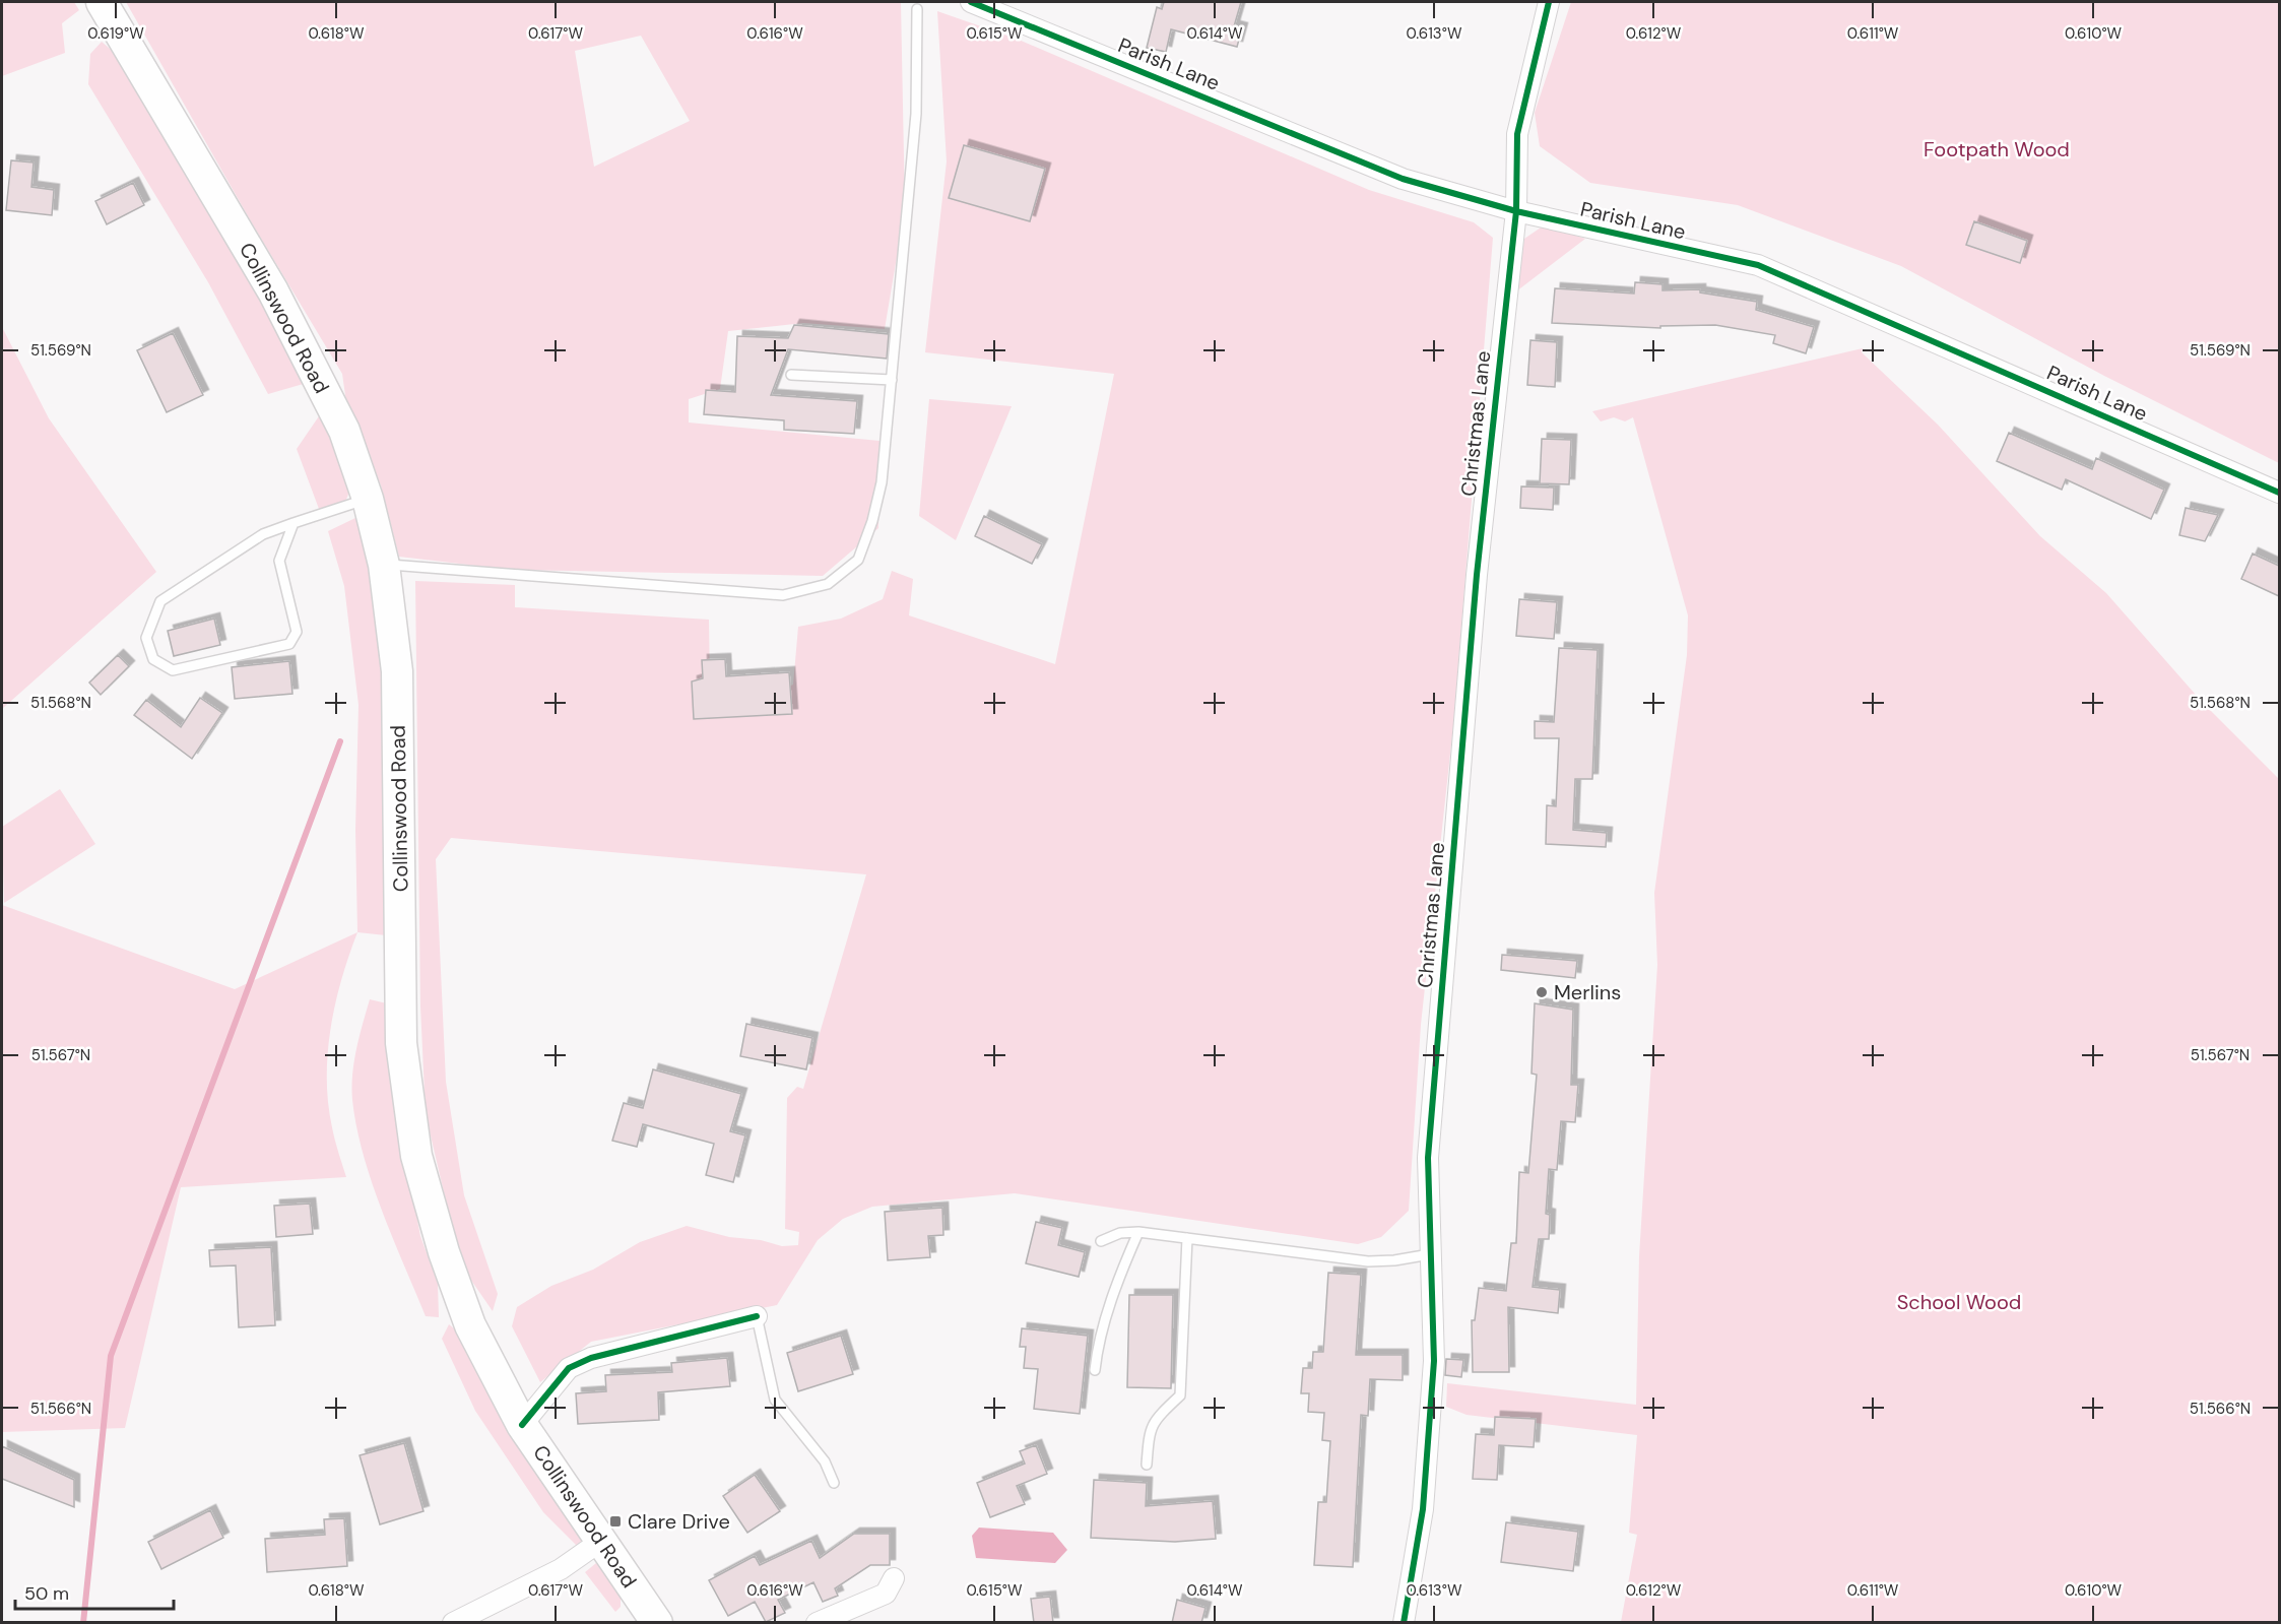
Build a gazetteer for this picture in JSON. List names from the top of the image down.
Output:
{
  "streets": {
    "main road": ["Collinswood Road"],
    "street": ["Parish Lane", "Christmas Lane"]
  },
  "crossings": [
    ["Parish Lane", "Christmas Lane"]
  ],
  "parks": ["Footpath Wood", "School Wood"],
  "places": {
    "other": ["Merlins"],
    "transit": ["Clare Drive"]
  },
  "scale_bar": "50 m",
  "coordinates": [
    "0.619°W",
    "0.618°W",
    "0.617°W",
    "0.616°W",
    "0.615°W",
    "0.614°W",
    "0.613°W",
    "0.612°W",
    "0.611°W",
    "0.610°W",
    "51.569°N",
    "51.568°N",
    "51.567°N",
    "51.566°N"
  ]
}
